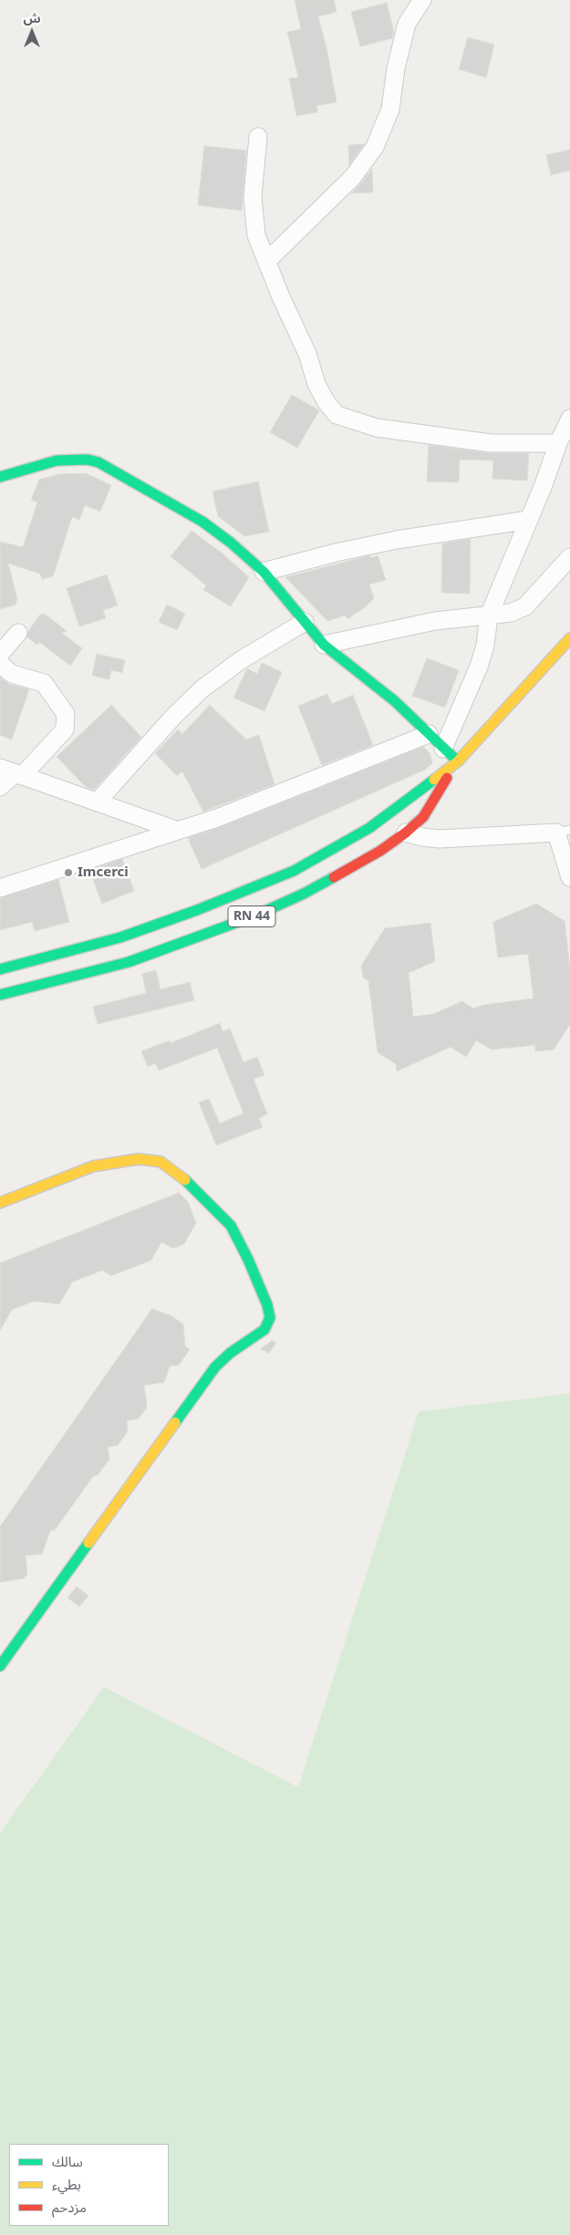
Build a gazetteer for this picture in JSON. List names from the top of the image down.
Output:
{
  "streets": {
    "street": ["RN 44"]
  },
  "places": ["Imcerci"],
  "legend": ["سالك", "بطيء", "مزدحم"],
  "north": "top"
}
